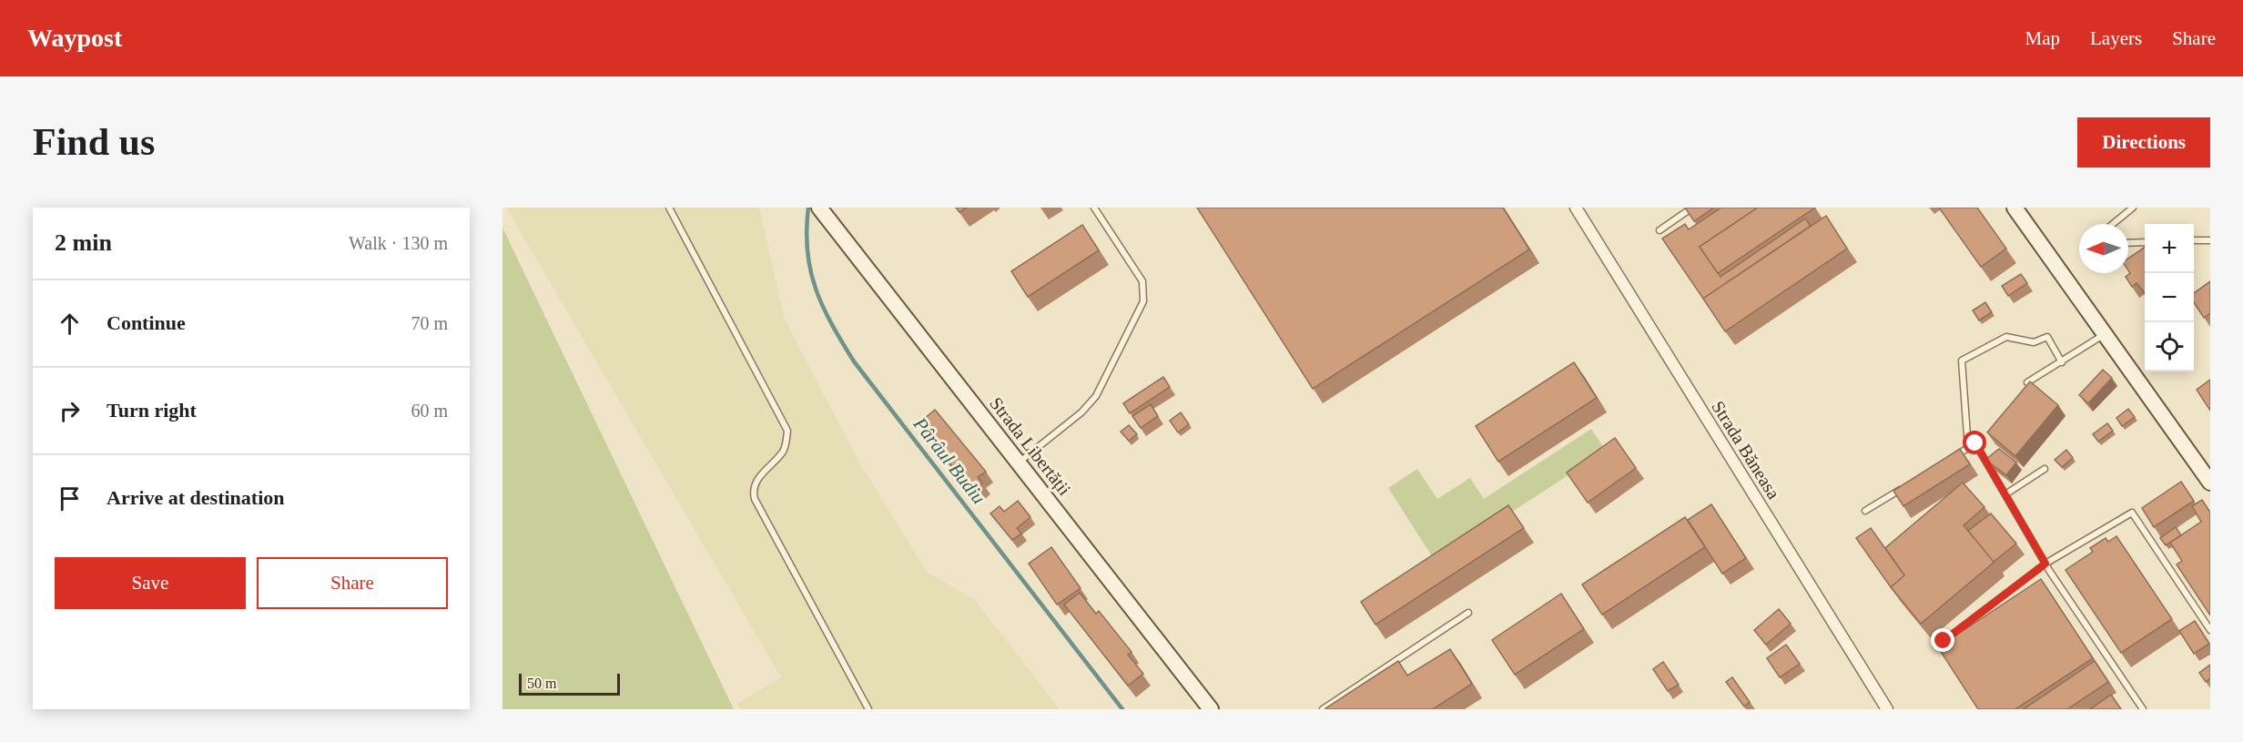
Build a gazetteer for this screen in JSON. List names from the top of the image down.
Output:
{
  "streets": {
    "main road": ["Strada Libertății"],
    "street": ["Strada Băneasa"]
  },
  "water": ["Pârâul Budiu"],
  "scale_bar": "50 m",
  "north": "left",
  "page": {
    "header": "Waypost",
    "nav": ["Map", "Layers", "Share"],
    "buttons": [
      "Directions",
      ["Save", "Share"]
    ],
    "title": "Find us",
    "heading": ["2 min", "Walk · 130 m"],
    "map_buttons": ["+", "−"],
    "list": [
      ["Continue", "70 m"],
      ["Turn right", "60 m"],
      "Arrive at destination"
    ],
    "scale": "50 m"
  }
}
